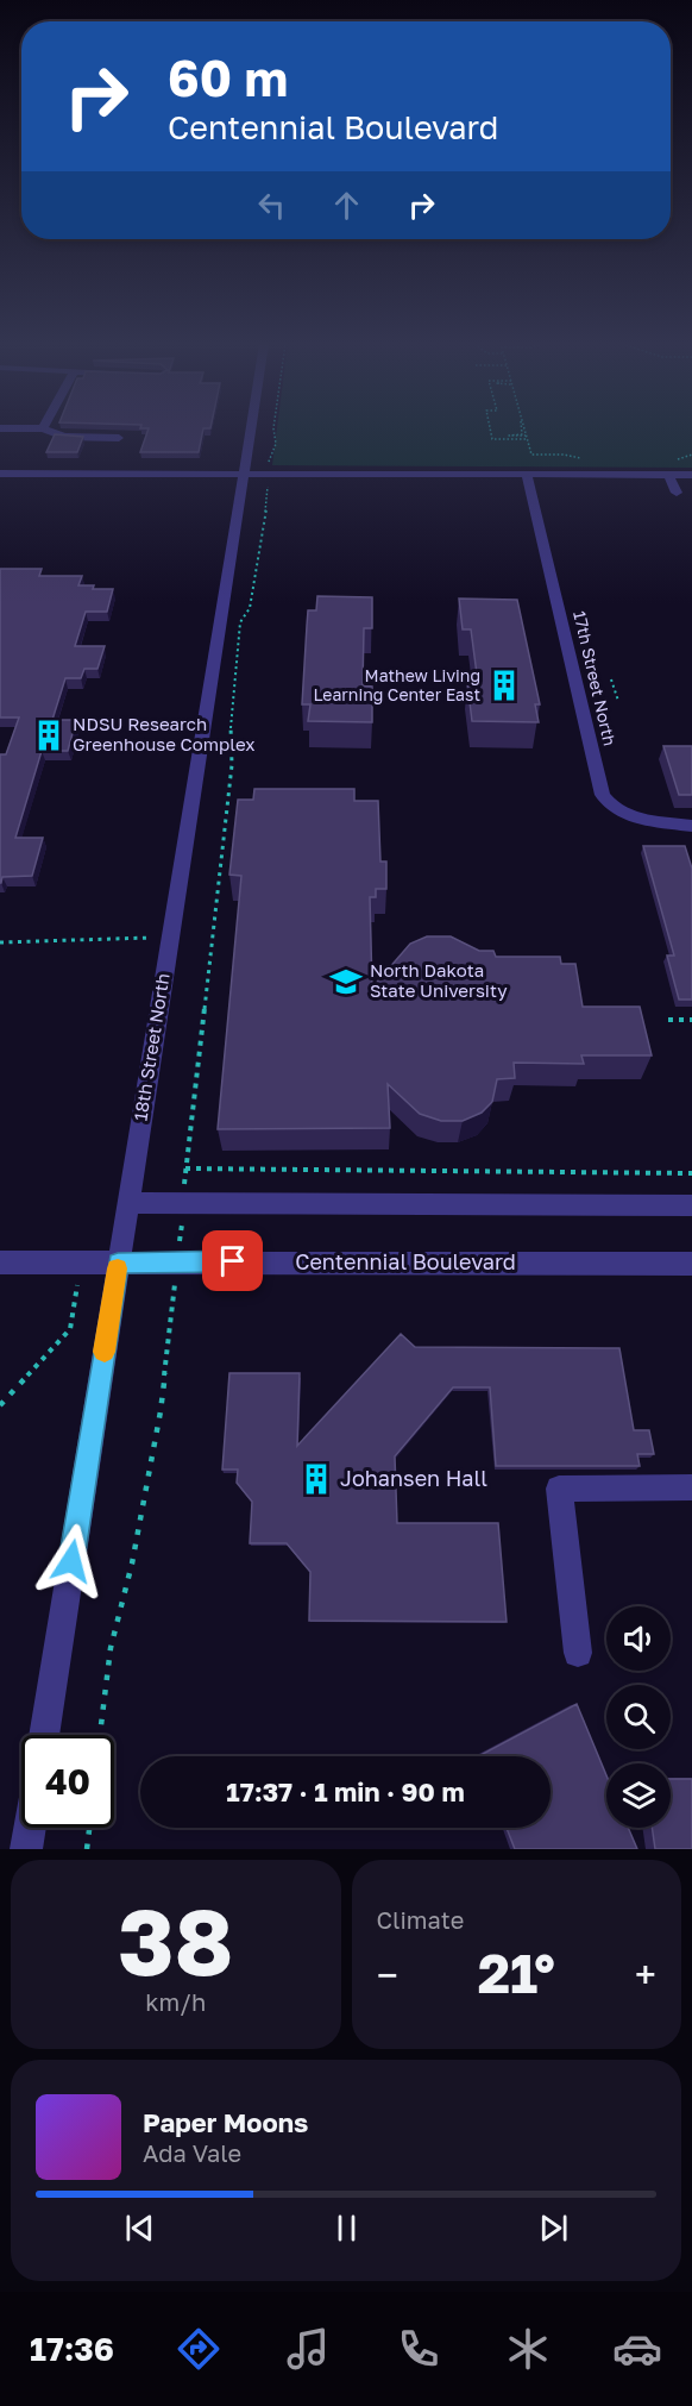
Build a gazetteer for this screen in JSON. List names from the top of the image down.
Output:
{
  "streets": {
    "street": ["17th Street North", "18th Street North", "Centennial Boulevard"]
  },
  "crossings": [
    ["18th Street North", "Centennial Boulevard"]
  ],
  "places": {
    "building": ["Mathew Living Learning Center East", "NDSU Research Greenhouse Complex", "Johansen Hall"],
    "school or university": ["North Dakota State University"]
  },
  "page": {
    "turn": ["60 m", "Centennial Boulevard"],
    "limit": "40",
    "trip": "17:37 · 1 min · 90 m",
    "tile": [
      ["38", "km/h"],
      "Climate"
    ],
    "heat": ["−", "21°", "+"],
    "song": ["Paper Moons", "Ada Vale"],
    "tabs": "17:36"
  }
}
